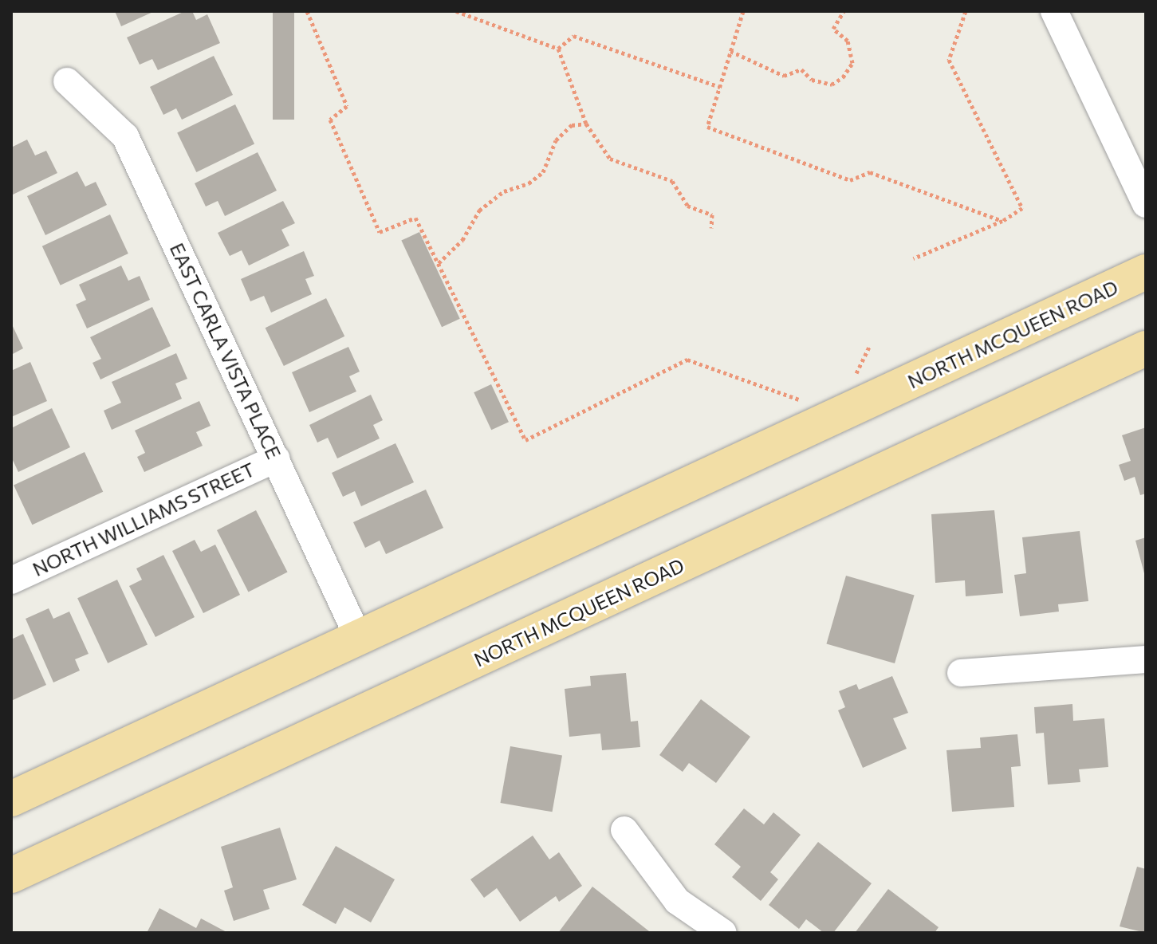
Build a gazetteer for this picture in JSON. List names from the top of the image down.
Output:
{
  "streets": {
    "main road": ["NORTH MCQUEEN ROAD"],
    "street": ["EAST CARLA VISTA PLACE", "NORTH WILLIAMS STREET"]
  },
  "crossings": [
    ["NORTH MCQUEEN ROAD", "EAST CARLA VISTA PLACE"],
    ["EAST CARLA VISTA PLACE", "NORTH WILLIAMS STREET"]
  ]
}
